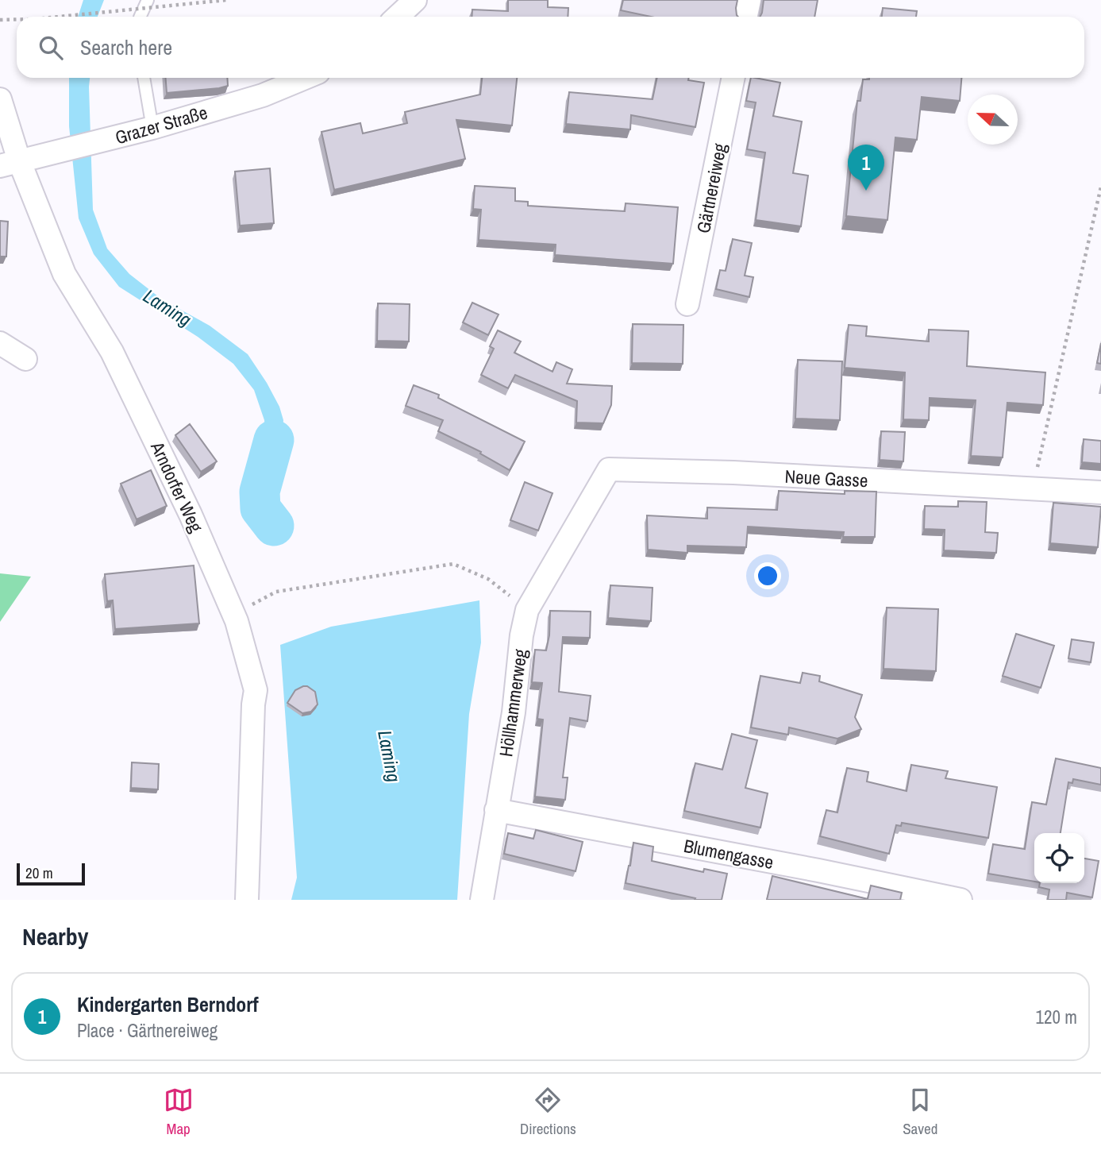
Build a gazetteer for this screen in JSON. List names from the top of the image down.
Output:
{
  "streets": {
    "street": [
      "Grazer Straße",
      "Gärtnereiweg",
      "Neue Gasse",
      "Arndorfer Weg",
      "Höllhammerweg",
      "Blumengasse"
    ]
  },
  "crossings": [
    ["Grazer Straße", "Arndorfer Weg"],
    ["Neue Gasse", "Höllhammerweg"],
    ["Höllhammerweg", "Blumengasse"]
  ],
  "water": ["Laming"],
  "scale_bar": "20 m",
  "north": "left",
  "page": {
    "search": "Search here",
    "pins": "1",
    "scale": "20 m",
    "heading": "Nearby",
    "list": [
      {
        "mark": "1",
        "name": "Kindergarten Berndorf",
        "note": "Place · Gärtnereiweg",
        "value": "120 m"
      }
    ],
    "nav": ["Map", "Directions", "Saved"]
  }
}
